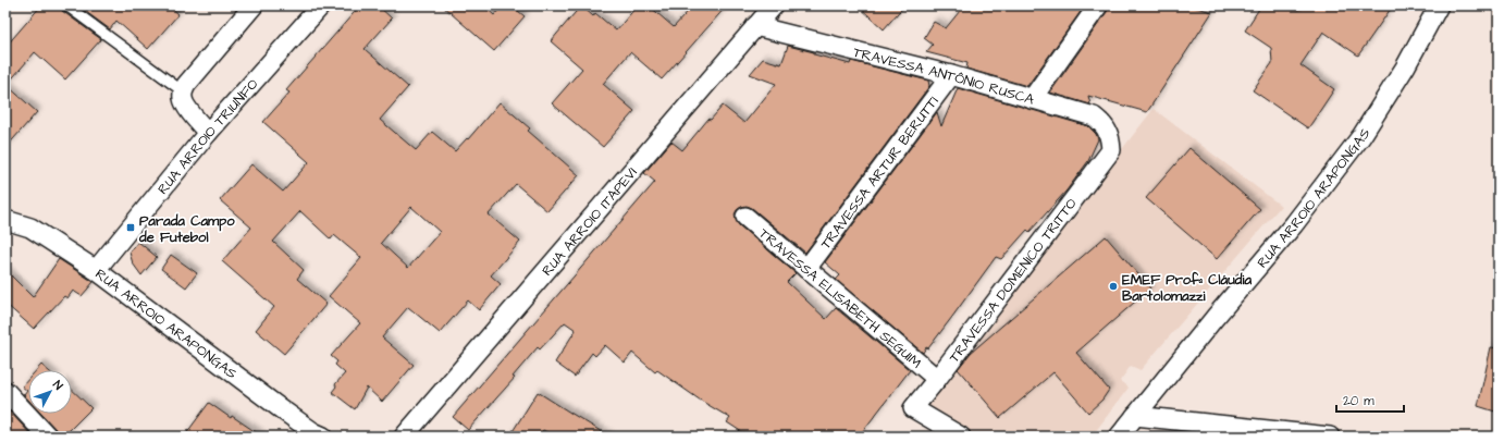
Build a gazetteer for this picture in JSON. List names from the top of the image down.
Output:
{
  "streets": {
    "street": [
      "TRAVESSA ANTÔNIO RUSCA",
      "RUA ARROIO TRIUNFO",
      "TRAVESSA ARTUR BERUTTI",
      "RUA ARROIO ARAPONGAS",
      "RUA ARROIO ITAPEVI",
      "TRAVESSA DOMENICO TRITTO",
      "TRAVESSA ELISABETH SEGUIM"
    ]
  },
  "crossings": [
    ["TRAVESSA ANTÔNIO RUSCA", "TRAVESSA ARTUR BERUTTI"],
    ["TRAVESSA ANTÔNIO RUSCA", "RUA ARROIO ITAPEVI"],
    ["TRAVESSA ANTÔNIO RUSCA", "TRAVESSA DOMENICO TRITTO"],
    ["RUA ARROIO TRIUNFO", "RUA ARROIO ARAPONGAS"],
    ["TRAVESSA ARTUR BERUTTI", "TRAVESSA ELISABETH SEGUIM"],
    ["TRAVESSA DOMENICO TRITTO", "TRAVESSA ELISABETH SEGUIM"]
  ],
  "places": {
    "transit": ["Parada Campo de Futebol"],
    "other": ["EMEF Profª Cláudia Bartolomazzi"]
  },
  "scale_bar": "20 m",
  "north": "top right"
}
